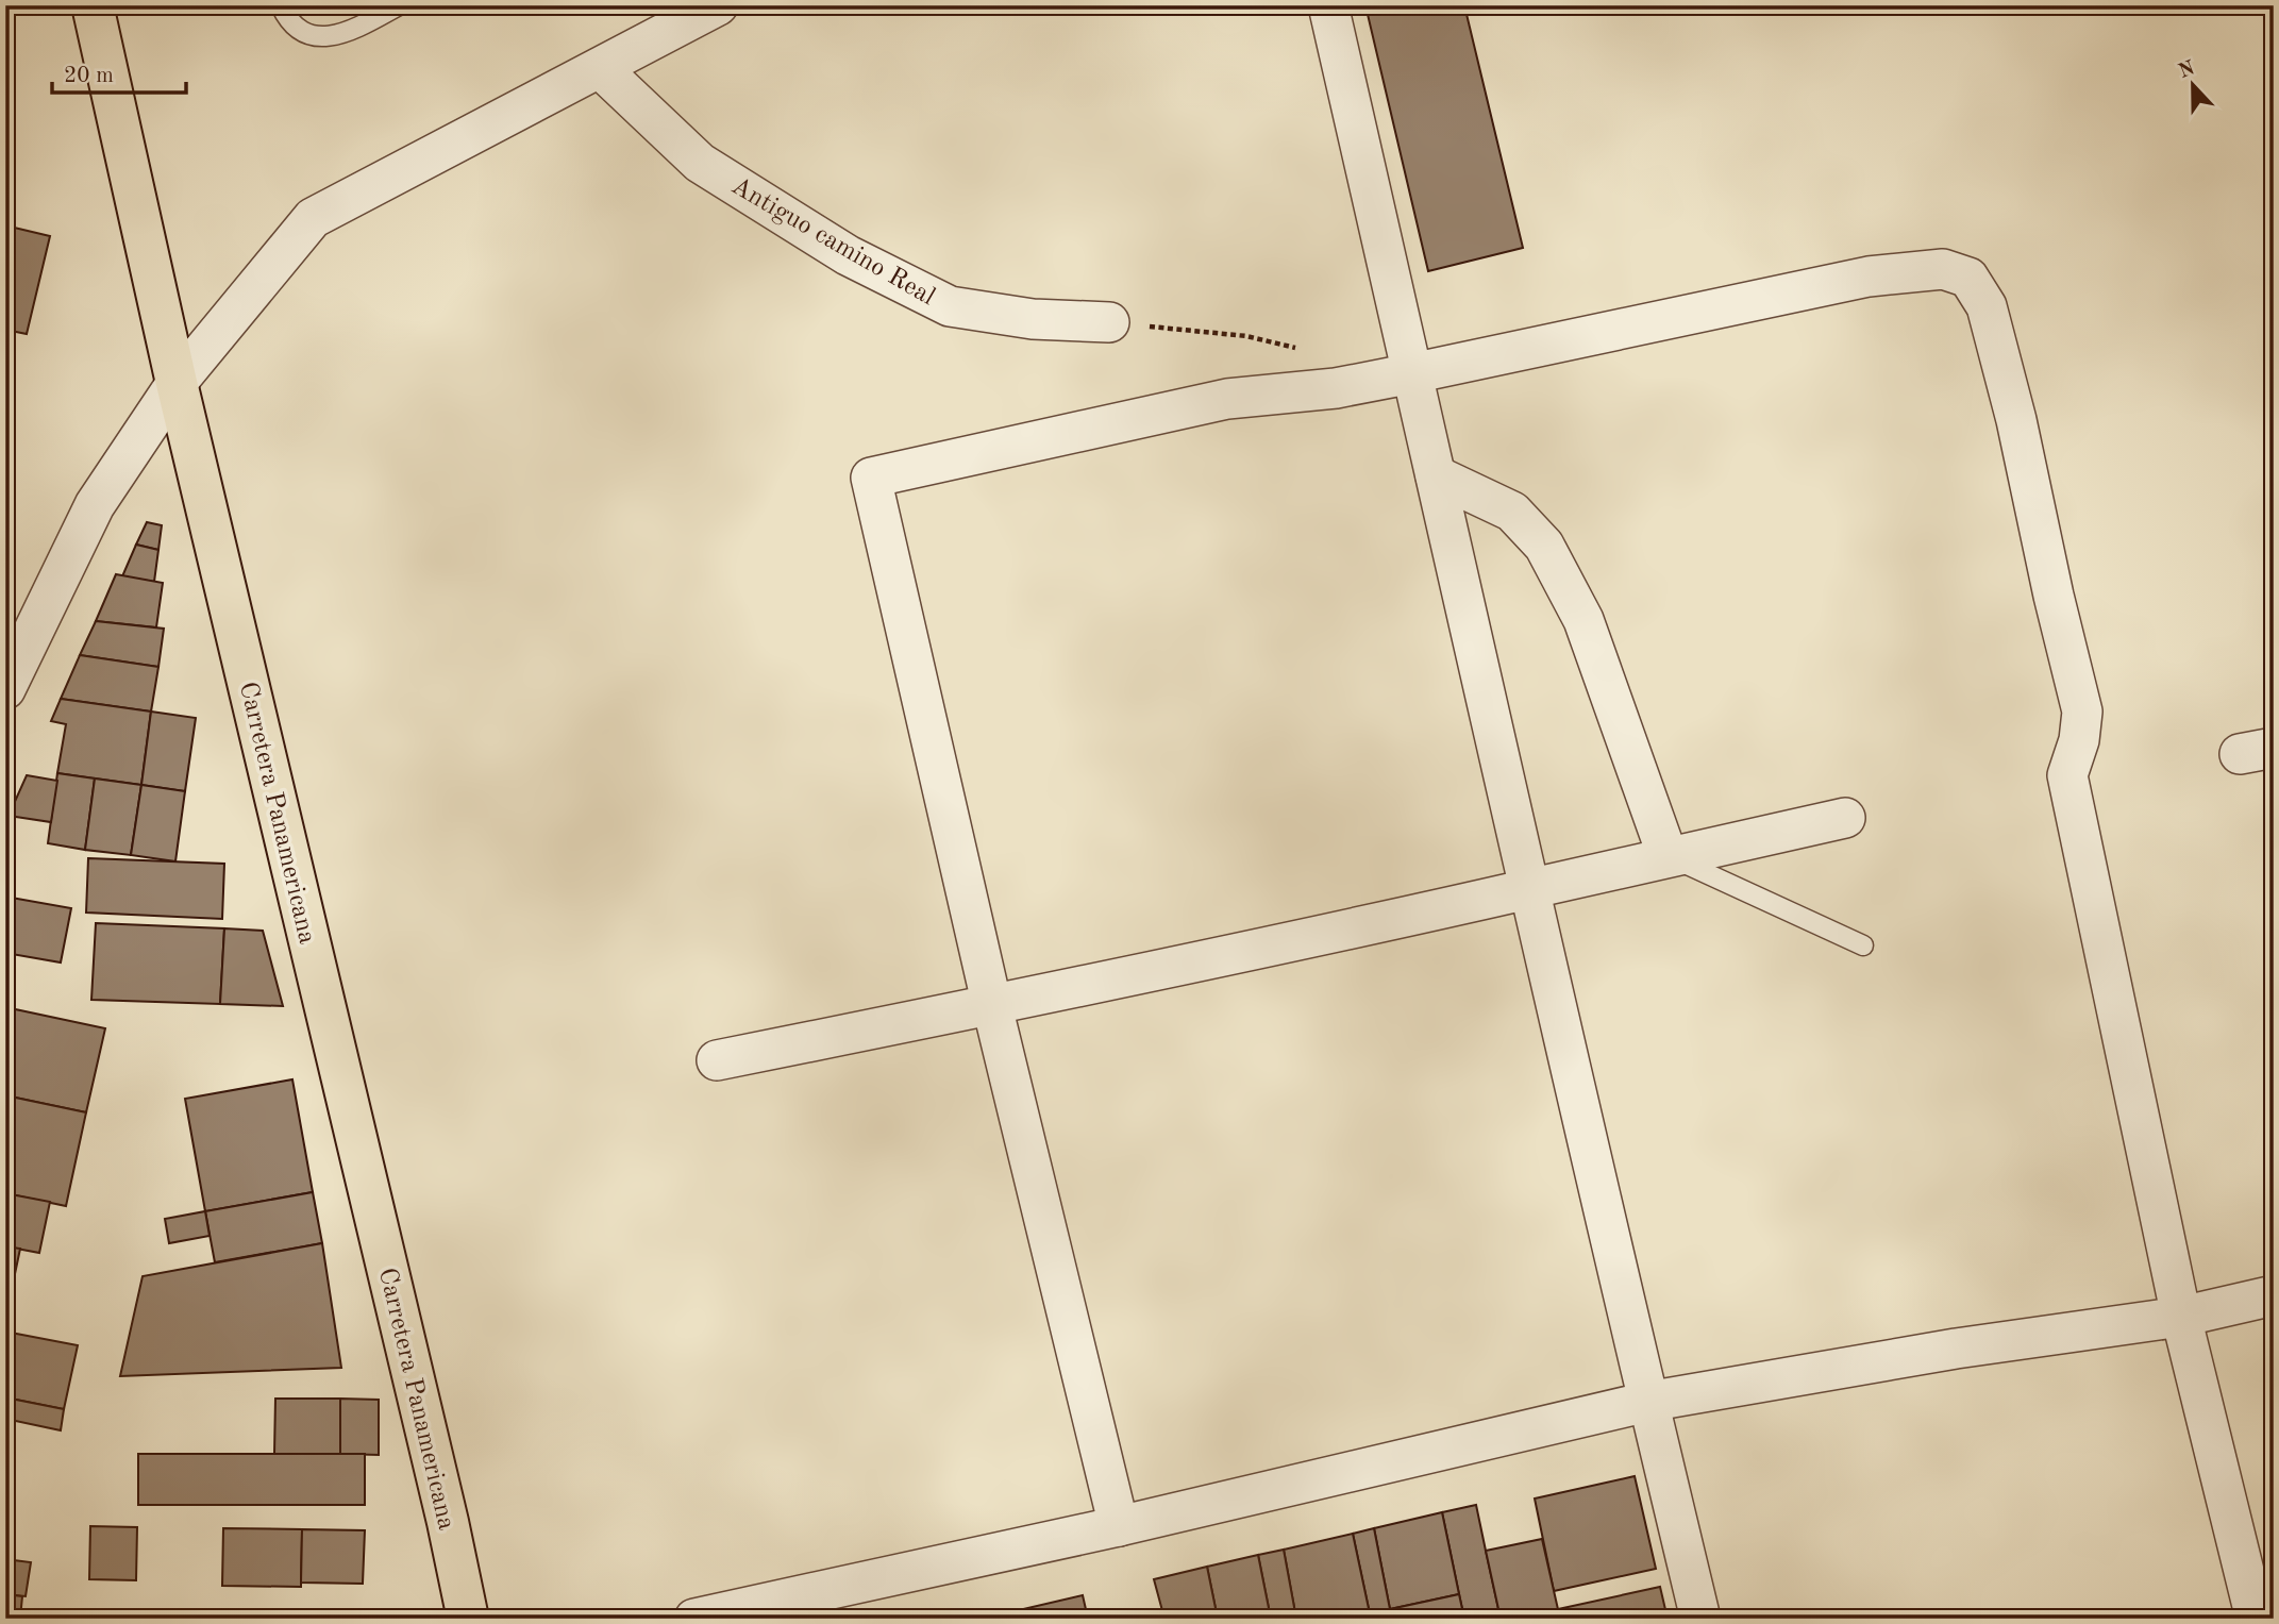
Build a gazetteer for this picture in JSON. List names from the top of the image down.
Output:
{
  "streets": {
    "main road": ["Carretera Panamericana"],
    "street": ["Antiguo camino Real"]
  },
  "scale_bar": "20 m",
  "north": "top"
}
